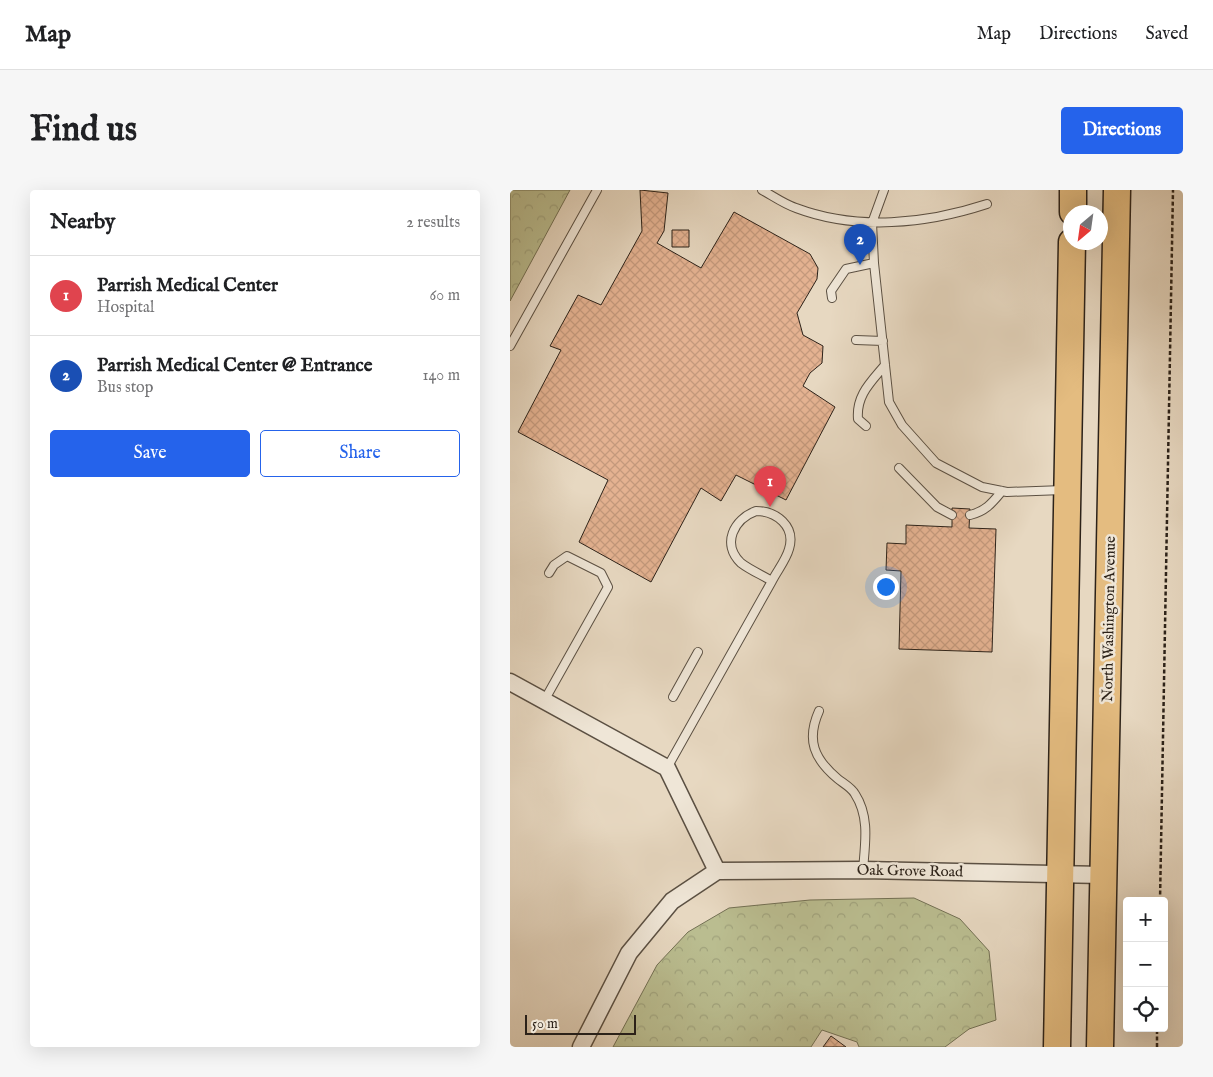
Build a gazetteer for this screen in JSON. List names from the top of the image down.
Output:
{
  "streets": {
    "main road": ["North Washington Avenue"],
    "street": ["Oak Grove Road"]
  },
  "crossings": [
    ["North Washington Avenue", "Oak Grove Road"]
  ],
  "scale_bar": "50 m",
  "north": "bottom left",
  "page": {
    "header": "Map",
    "nav": ["Map", "Directions", "Saved"],
    "buttons": [
      "Directions",
      ["Save", "Share"]
    ],
    "title": "Find us",
    "heading": ["Nearby", "2 results"],
    "pins": ["2", "1"],
    "list": [
      {
        "mark": "1",
        "name": "Parrish Medical Center",
        "note": "Hospital",
        "value": "60 m"
      },
      {
        "mark": "2",
        "name": "Parrish Medical Center @ Entrance",
        "note": "Bus stop",
        "value": "140 m"
      }
    ],
    "map_buttons": ["+", "−"],
    "scale": "50 m"
  }
}
